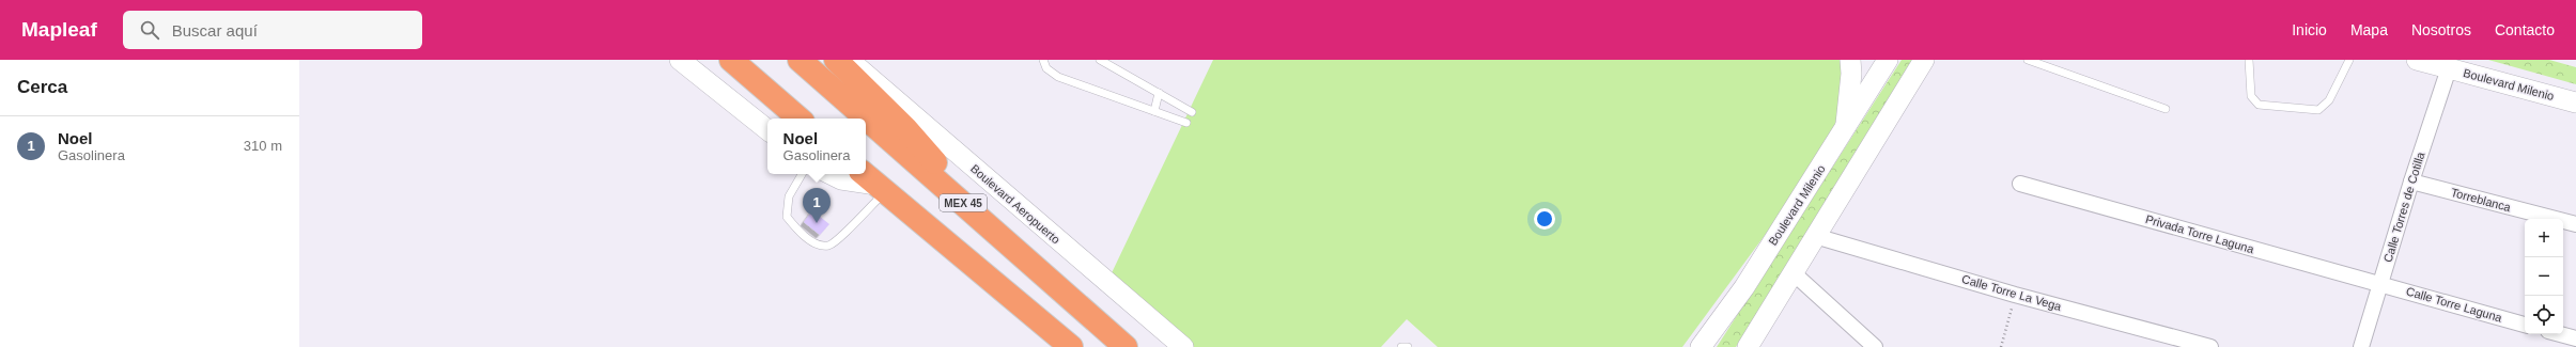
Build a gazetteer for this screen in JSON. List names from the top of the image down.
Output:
{
  "streets": {
    "highway": ["MEX 45"],
    "street": [
      "Boulevard Milenio",
      "Torreblanca",
      "Boulevard Aeropuerto",
      "Calle Torres de Cotilla",
      "Privada Torre Laguna",
      "Calle Torre La Vega",
      "Calle Torre Laguna"
    ]
  },
  "crossings": [
    ["Boulevard Milenio", "Calle Torres de Cotilla"],
    ["Torreblanca", "Calle Torres de Cotilla"],
    ["Calle Torres de Cotilla", "Privada Torre Laguna"],
    ["Calle Torres de Cotilla", "Calle Torre Laguna"],
    ["Privada Torre Laguna", "Calle Torre Laguna"]
  ],
  "page": {
    "header": "Mapleaf",
    "search": "Buscar aquí",
    "nav": [
      "Inicio",
      "Mapa",
      "Nosotros",
      "Contacto"
    ],
    "heading": "Cerca",
    "list": [
      {
        "mark": "1",
        "name": "Noel",
        "note": "Gasolinera",
        "value": "310 m"
      }
    ],
    "popup": ["Noel", "Gasolinera"],
    "pins": "1",
    "map_buttons": ["+", "−"]
  }
}
